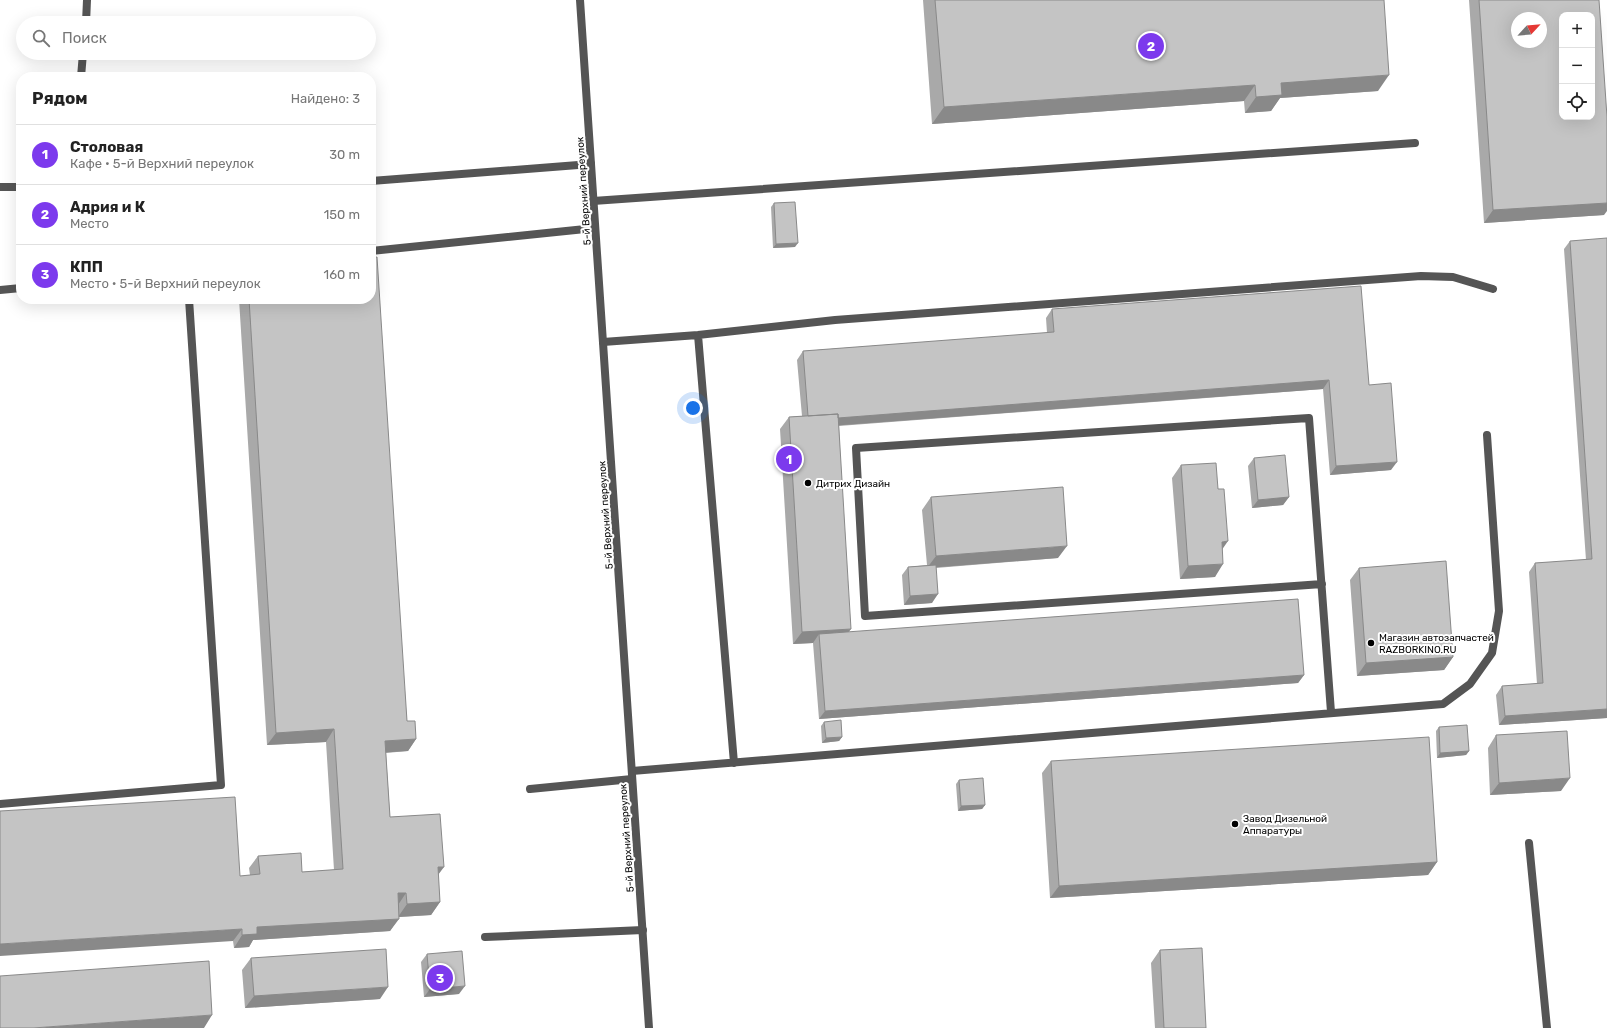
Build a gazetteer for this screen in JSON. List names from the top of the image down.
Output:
{
  "streets": {
    "street": ["5-й Верхний переулок"]
  },
  "places": ["Дитрих Дизайн", "Магазин автозапчастей RAZBORKINO.RU", "Завод Дизельной Аппаратуры"],
  "north": "top right",
  "page": {
    "map_buttons": ["+", "−"],
    "search": "Поиск",
    "pins": ["2", "1", "3"],
    "heading": ["Рядом", "Найдено: 3"],
    "list": [
      {
        "mark": "1",
        "name": "Столовая",
        "note": "Кафе · 5-й Верхний переулок",
        "value": "30 m"
      },
      {
        "mark": "2",
        "name": "Адрия и К",
        "note": "Место",
        "value": "150 m"
      },
      {
        "mark": "3",
        "name": "КПП",
        "note": "Место · 5-й Верхний переулок",
        "value": "160 m"
      }
    ]
  }
}
